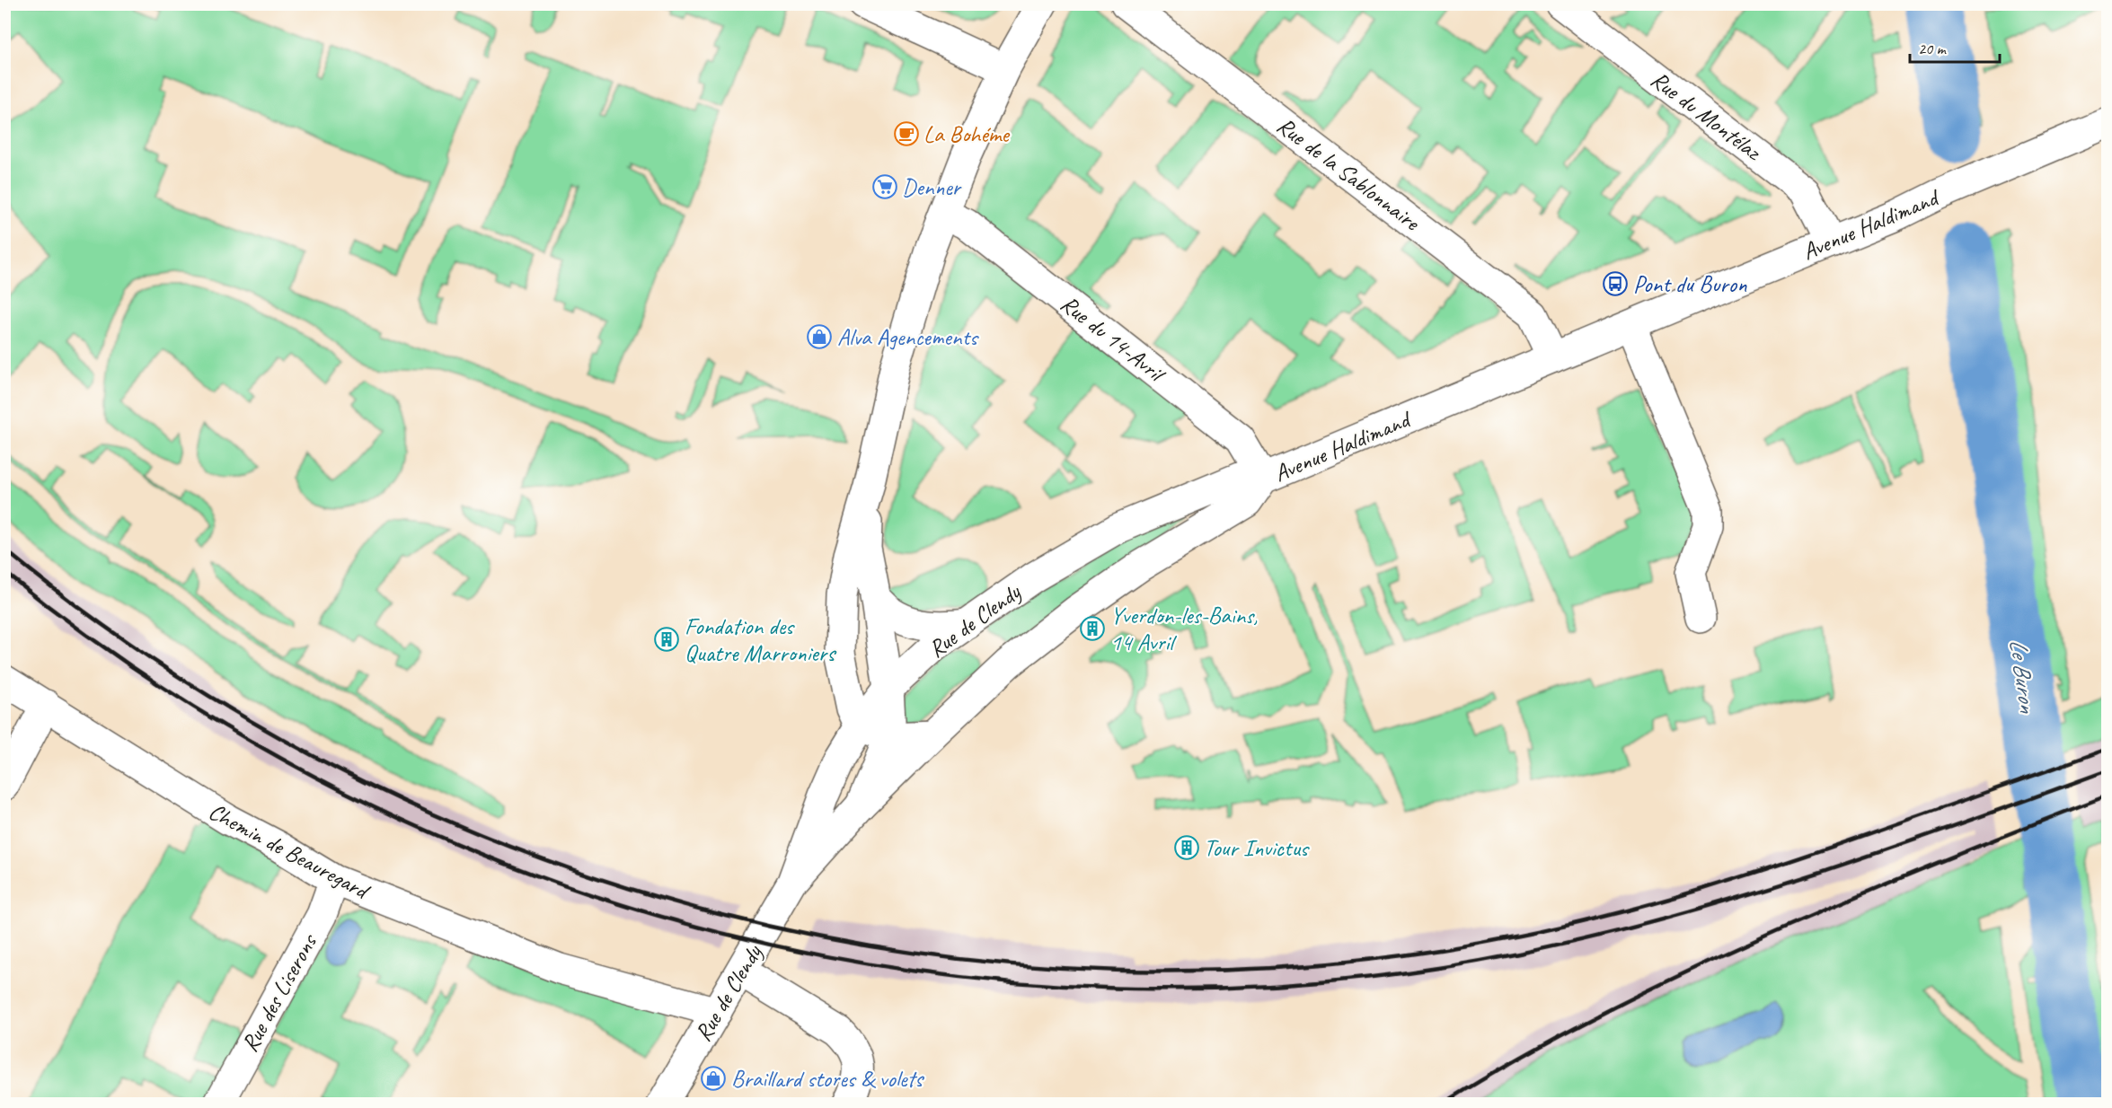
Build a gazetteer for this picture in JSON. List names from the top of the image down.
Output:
{
  "streets": {
    "street": [
      "Rue du Montélaz",
      "Rue de la Sablonnaire",
      "Avenue Haldimand",
      "Rue du 14-Avril",
      "Rue de Clendy",
      "Chemin de Beauregard",
      "Rue des Liserons"
    ]
  },
  "crossings": [
    ["Rue du Montélaz", "Avenue Haldimand"],
    ["Rue de la Sablonnaire", "Avenue Haldimand"],
    ["Avenue Haldimand", "Rue du 14-Avril"],
    ["Avenue Haldimand", "Rue de Clendy"],
    ["Rue du 14-Avril", "Rue de Clendy"],
    ["Rue de Clendy", "Chemin de Beauregard"],
    ["Chemin de Beauregard", "Rue des Liserons"]
  ],
  "water": ["Le Buron"],
  "places": {
    "cafe": ["La Bohéme"],
    "supermarket": ["Denner"],
    "bus stop": ["Pont du Buron"],
    "shop": ["Alva Agencements", "Braillard stores & volets"],
    "building": ["Yverdon-les-Bains, 14 Avril", "Fondation des Quatre Marroniers", "Tour Invictus"]
  },
  "scale_bar": "20 m"
}
